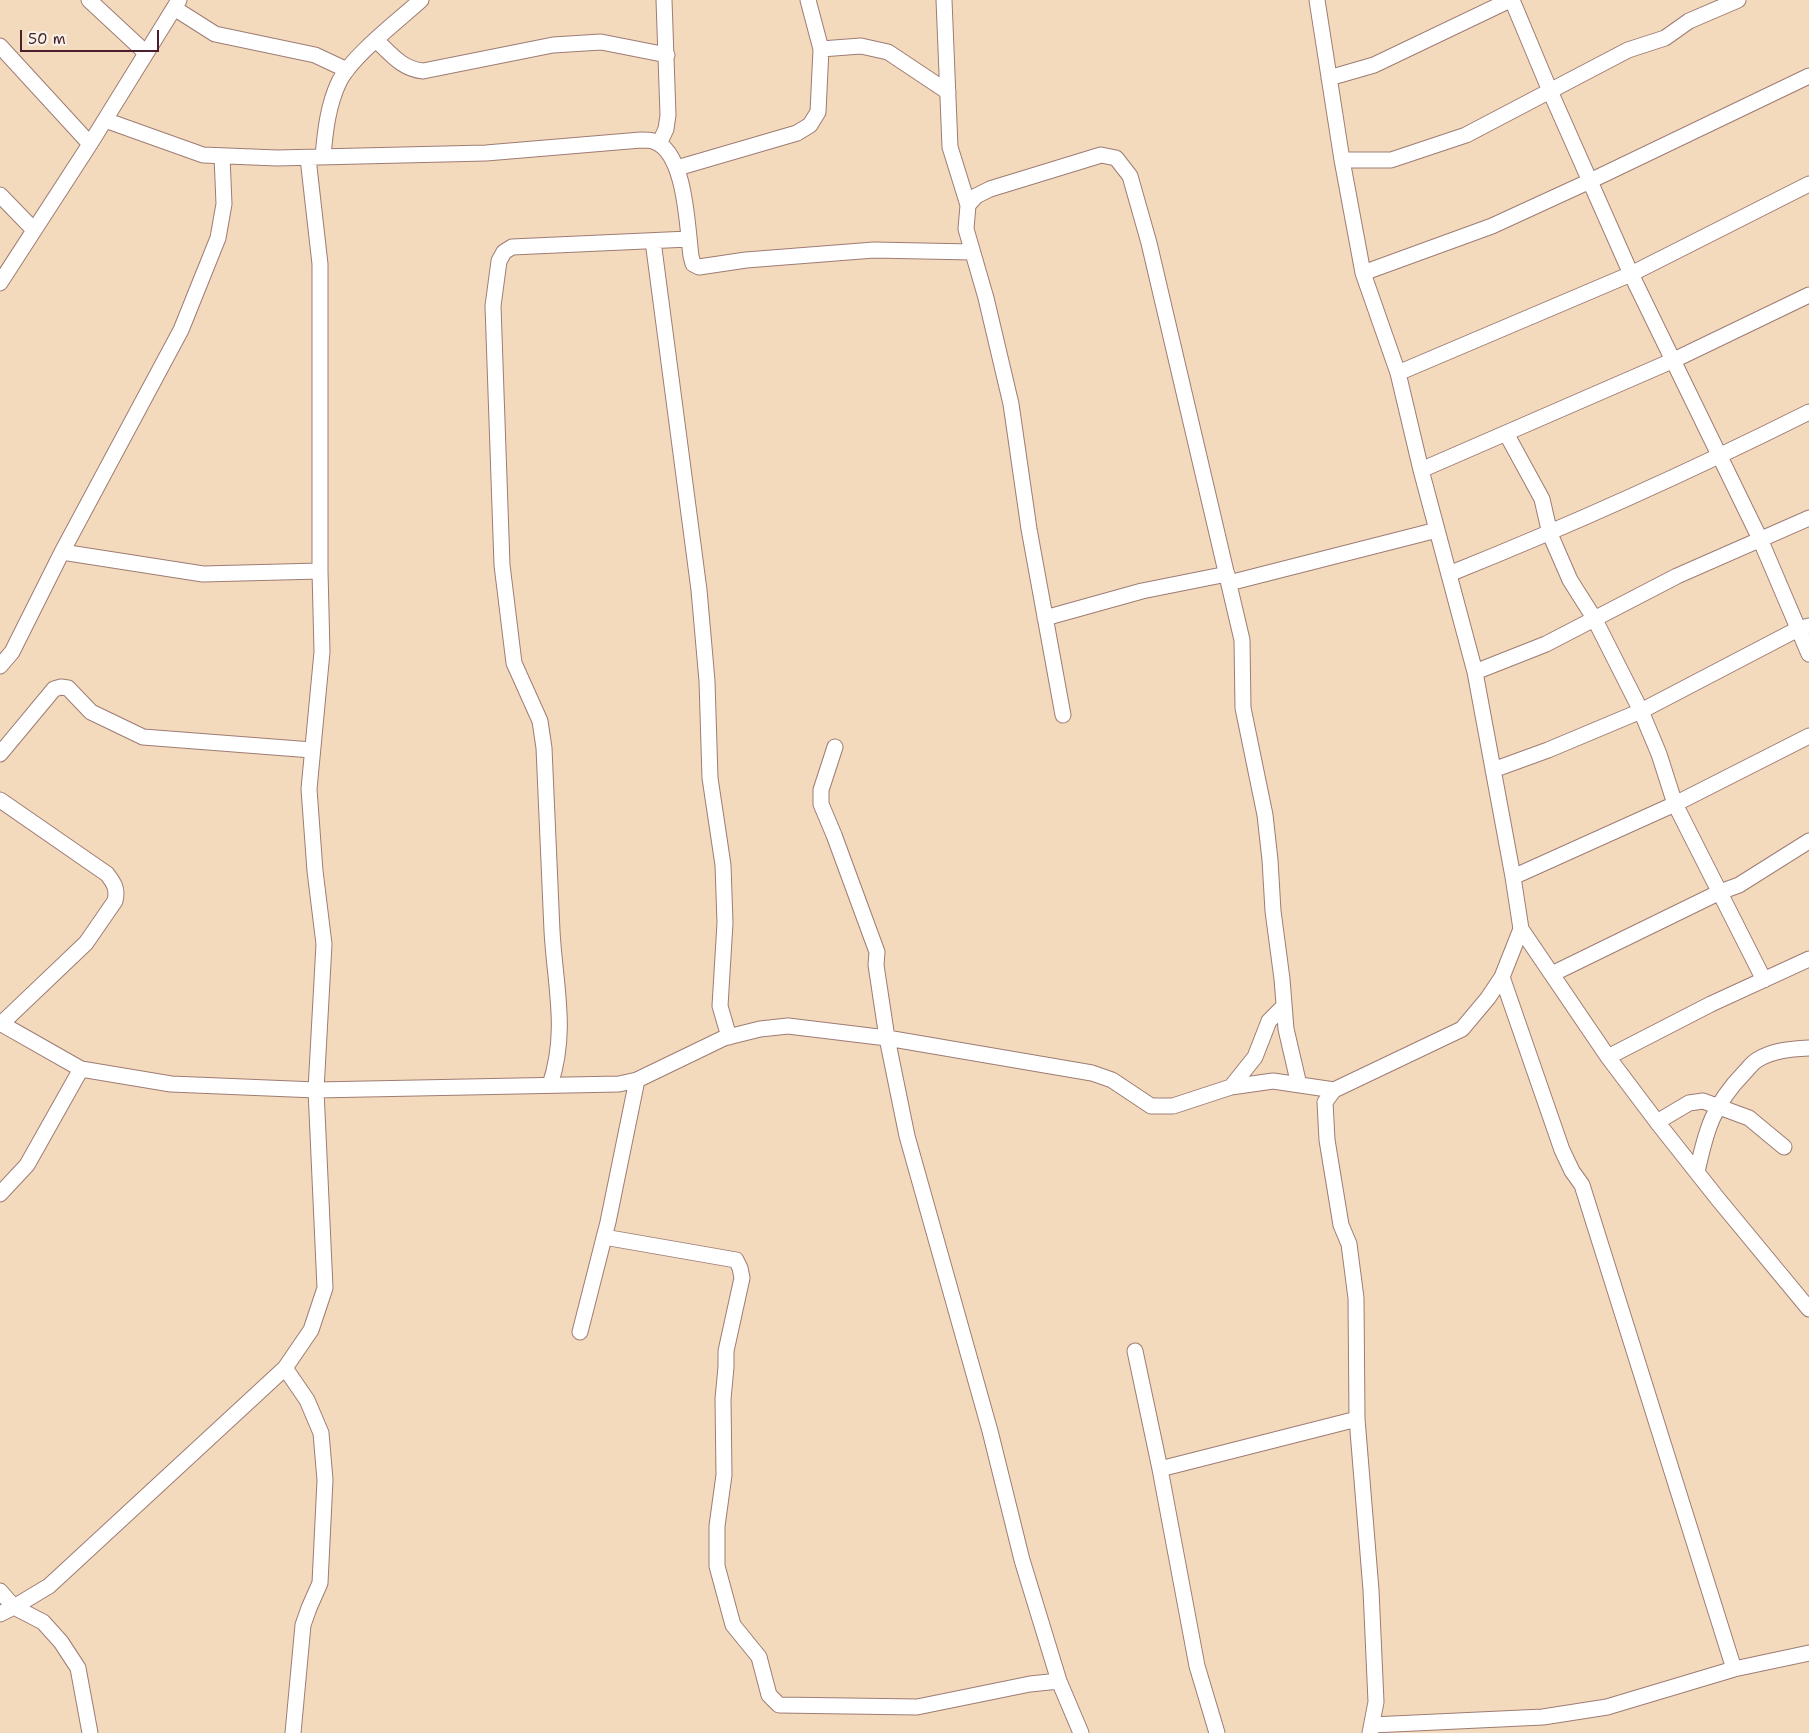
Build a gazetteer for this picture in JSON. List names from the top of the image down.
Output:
{
  "scale_bar": "50 m"
}
